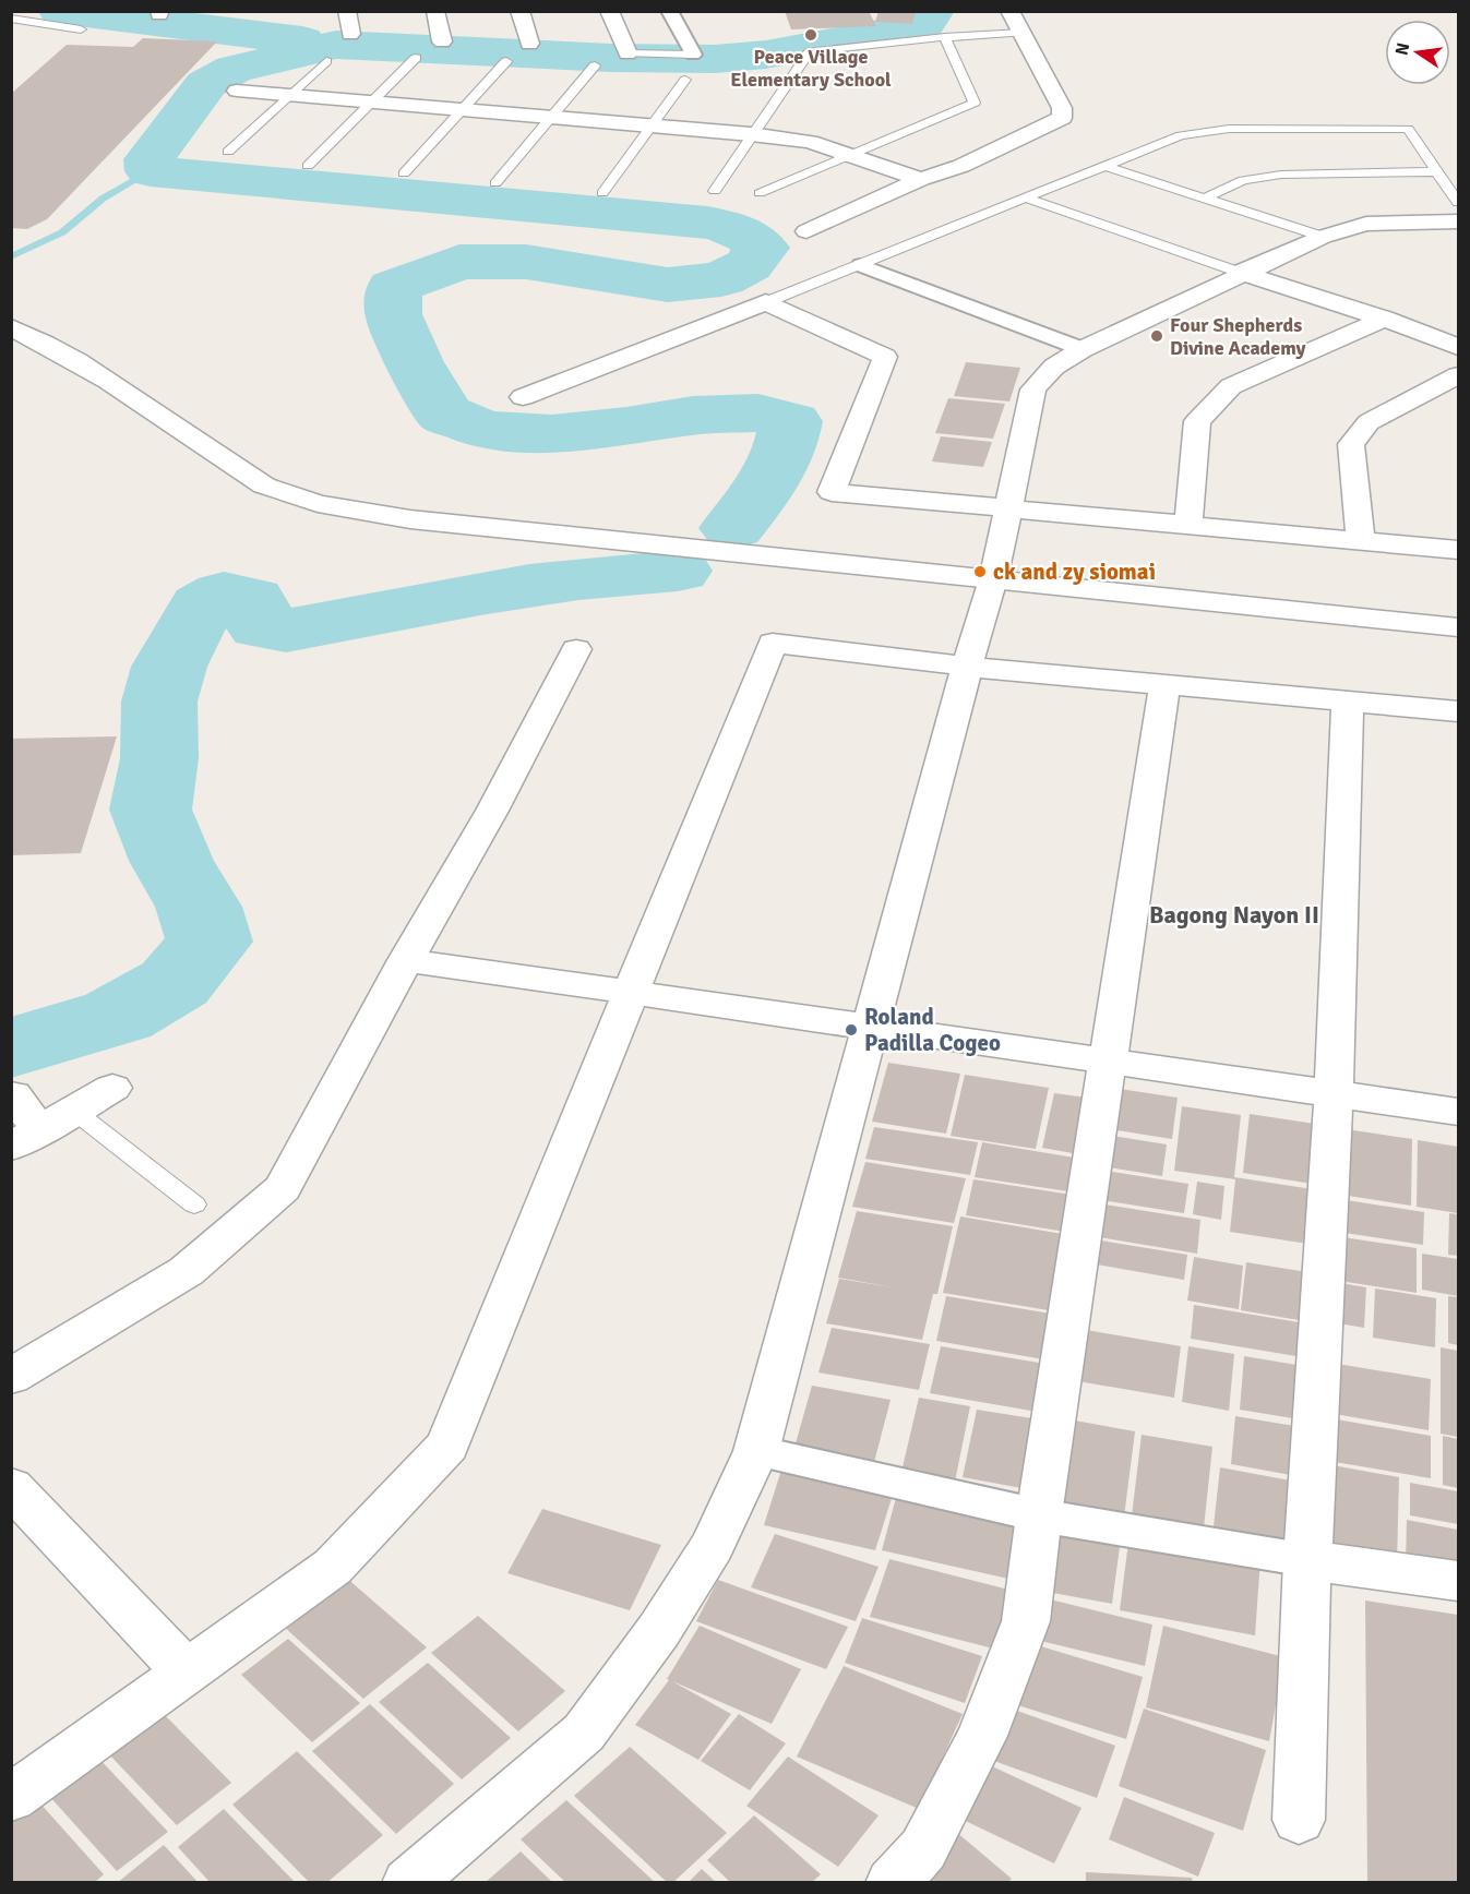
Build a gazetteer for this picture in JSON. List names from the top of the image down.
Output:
{
  "districts": ["Bagong Nayon II"],
  "places": [
    "Peace Village Elementary School",
    "Four Shepherds Divine Academy",
    "ck and zy siomai",
    "Roland Padilla Cogeo"
  ],
  "north": "left"
}
